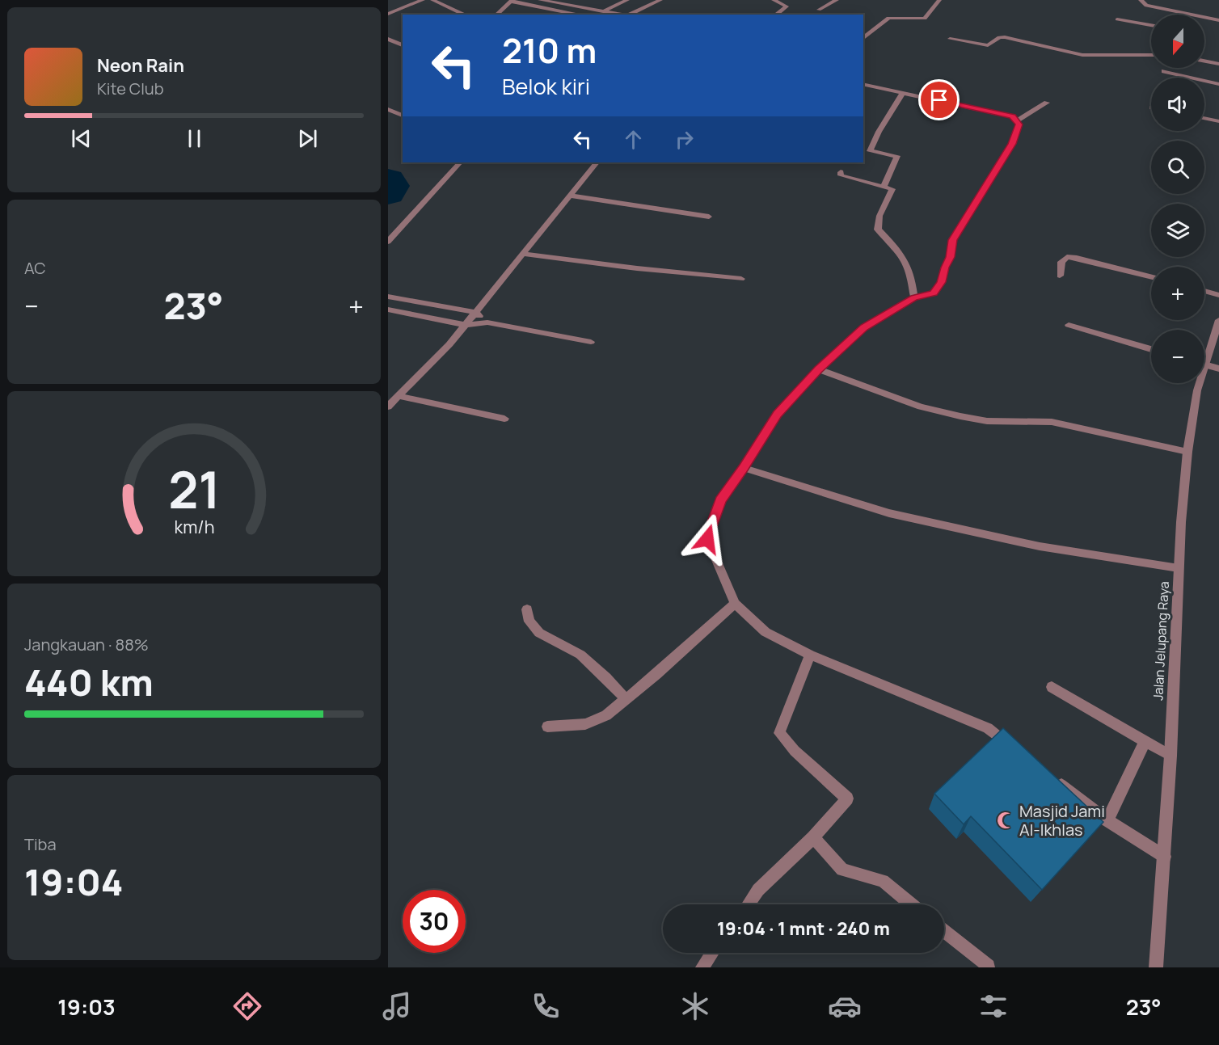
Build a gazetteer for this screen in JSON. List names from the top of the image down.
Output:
{
  "streets": {
    "street": ["Jalan Jelupang Raya"]
  },
  "places": {
    "mosque": ["Masjid Jami Al-Ikhlas"]
  },
  "north": "bottom",
  "page": {
    "map_buttons": ["+", "−"],
    "turn": ["210 m", "Belok kiri"],
    "song": ["Neon Rain", "Kite Club"],
    "tile": [
      "AC",
      ["Jangkauan · 88%", "440 km"],
      ["Tiba", "19:04"]
    ],
    "heat": ["−", "23°", "+"],
    "limit": "30",
    "trip": "19:04 · 1 mnt · 240 m",
    "tabs": ["19:03", "23°"],
    "gauge": ["21", "km/h"]
  }
}
